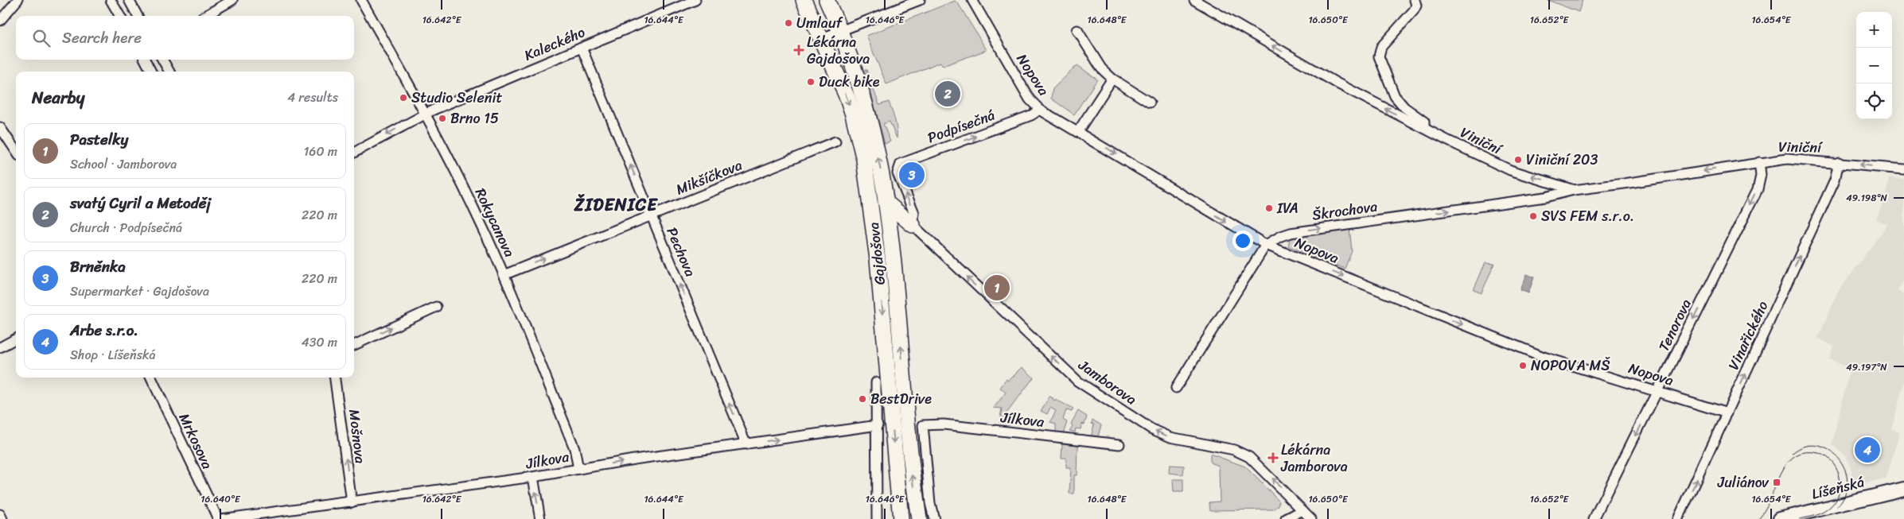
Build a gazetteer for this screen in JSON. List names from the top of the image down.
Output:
{
  "streets": {
    "main road": ["Gajdošova"],
    "street": [
      "Kaleckého",
      "Nopova",
      "Podpísečná",
      "Viniční",
      "Mikšíčkova",
      "Škrochova",
      "Rokycanova",
      "Pechova",
      "Tenorova",
      "Vinařického",
      "Jamborova",
      "Jílkova",
      "Mošnova",
      "Mrkosova",
      "Líšeňská"
    ]
  },
  "crossings": [
    ["Kaleckého", "Rokycanova"],
    ["Kaleckého", "Pechova"],
    ["Nopova", "Podpísečná"],
    ["Nopova", "Škrochova"],
    ["Nopova", "Tenorova"],
    ["Nopova", "Vinařického"],
    ["Podpísečná", "Jamborova"],
    ["Viniční", "Škrochova"],
    ["Viniční", "Tenorova"],
    ["Viniční", "Vinařického"],
    ["Mikšíčkova", "Rokycanova"],
    ["Mikšíčkova", "Pechova"],
    ["Rokycanova", "Jílkova"],
    ["Pechova", "Jílkova"],
    ["Jílkova", "Mošnova"]
  ],
  "one_way": [
    "Nopova",
    "Viniční",
    "Mikšíčkova",
    "Škrochova",
    "Pechova",
    "Tenorova",
    "Vinařického",
    "Jamborova",
    "Mošnova"
  ],
  "districts": ["ŽIDENICE"],
  "places": {
    "other": [
      "Umlauf",
      "Duck bike",
      "Studio Selenit",
      "Brno 15",
      "Viniční 203",
      "IVA",
      "SVS FEM s.r.o.",
      "NOPOVA MŠ",
      "BestDrive"
    ],
    "health": ["Lékárna Gajdošova", "Lékárna Jamborova"],
    "transit": ["Juliánov"]
  },
  "page": {
    "map_buttons": ["+", "−"],
    "search": "Search here",
    "heading": ["Nearby", "4 results"],
    "pins": [
      "2",
      "3",
      "1",
      "4"
    ],
    "list": [
      {
        "mark": "1",
        "name": "Pastelky",
        "note": "School · Jamborova",
        "value": "160 m"
      },
      {
        "mark": "2",
        "name": "svatý Cyril a Metoděj",
        "note": "Church · Podpísečná",
        "value": "220 m"
      },
      {
        "mark": "3",
        "name": "Brněnka",
        "note": "Supermarket · Gajdošova",
        "value": "220 m"
      },
      {
        "mark": "4",
        "name": "Arbe s.r.o.",
        "note": "Shop · Líšeňská",
        "value": "430 m"
      }
    ]
  },
  "coordinates": [
    "16.642°E",
    "16.644°E",
    "16.646°E",
    "16.648°E",
    "16.650°E",
    "16.652°E",
    "16.654°E",
    "49.198°N",
    "49.197°N",
    "16.640°E"
  ]
}
